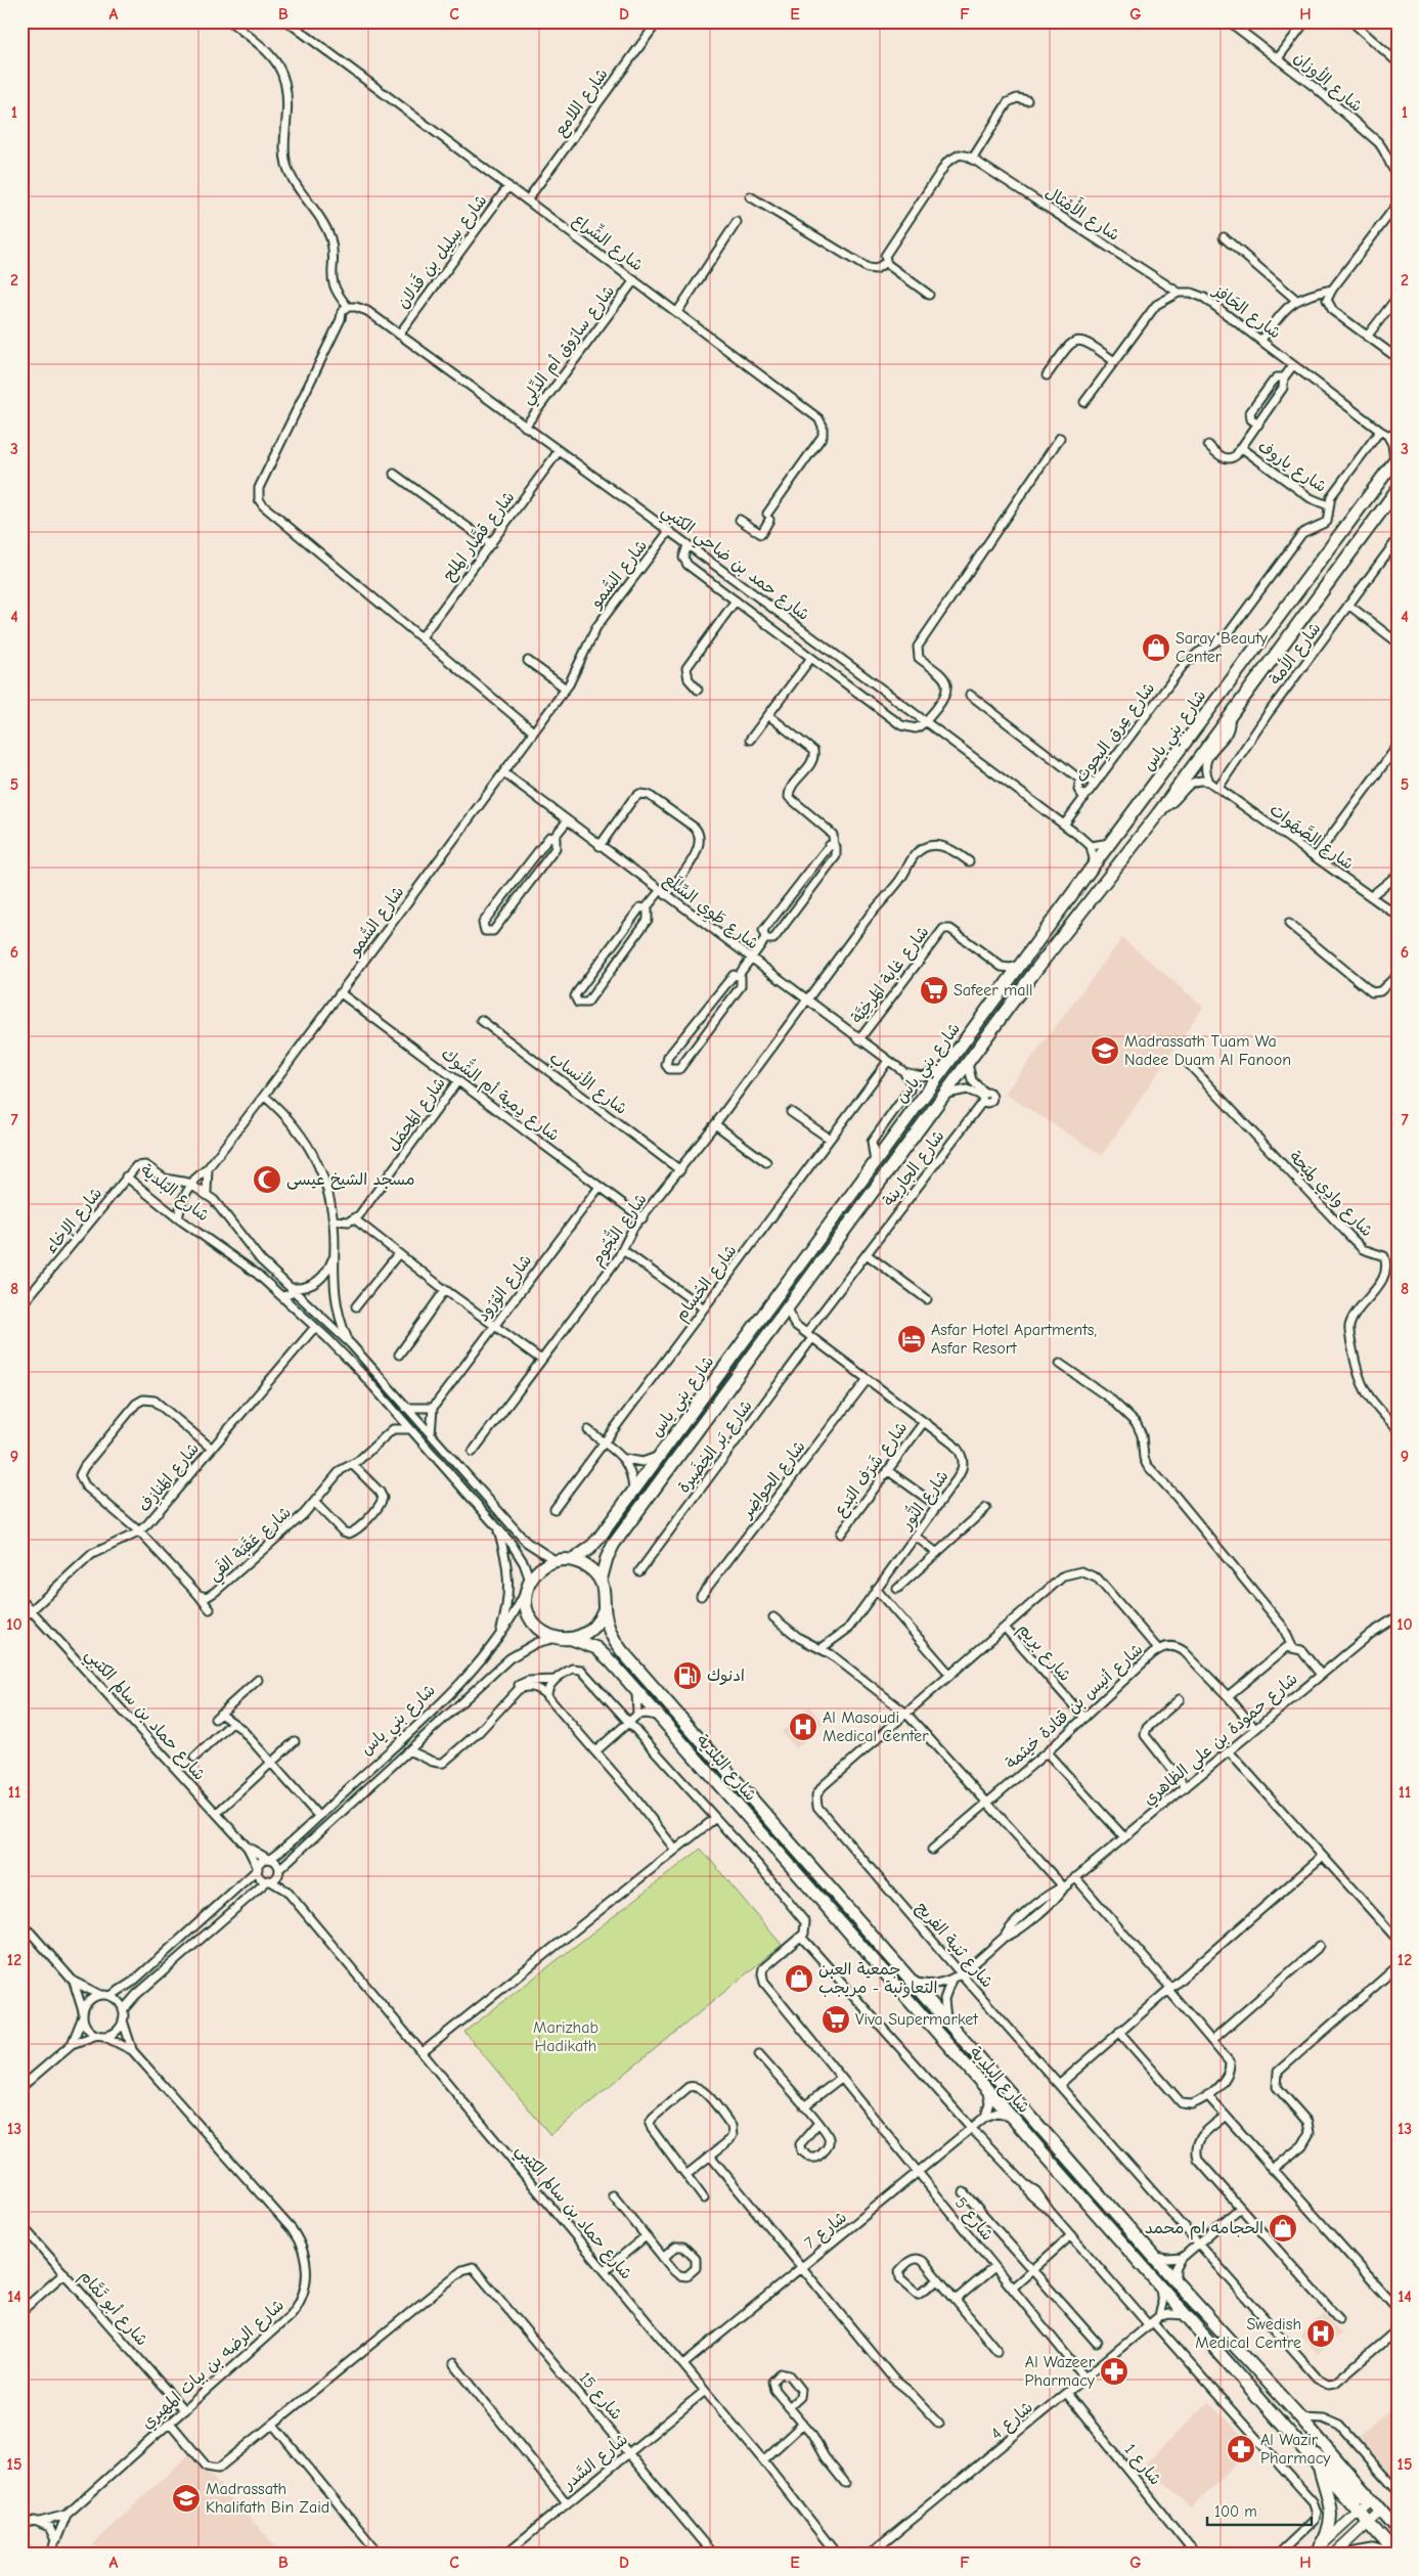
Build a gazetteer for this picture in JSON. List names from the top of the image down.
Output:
{
  "streets": {
    "main road": ["شارع بني ياس", "شارع البلدية"],
    "street": [
      "شارع الأوزان",
      "شارع اللامع",
      "شارع الأَمْثال",
      "شارع الشِّراع",
      "شارع سِلِيل بن قَذلان",
      "شارع الحَافِز",
      "شارع سارُوق أم الدِّلِي",
      "شارع ياروف",
      "شارع قصَّار المِلح",
      "شارع حمد بن ضاحي الكتبي",
      "شارع السُّمو",
      "شارع الأمة",
      "شارع عِرق البِحوث",
      "شارع الصَّهَوات",
      "شارع طَوِي السِّلَع",
      "شارع غابة المَرخِيَّة",
      "شارع الأنساب",
      "شارع دِمية أم الشُّوك",
      "شارع المَحمَل",
      "شارع الجارِينة",
      "شارع وادِي لميَحة",
      "شارع الإخاء",
      "شارع النُّجُوم",
      "شارع الحُسام",
      "شارع الوُرُود",
      "شارع بَر الخِضَيرة",
      "شارع شَرَف البَدع",
      "شارع المَنازِف",
      "شارع الحواضِر",
      "شارع النُّور",
      "شارع عَقَبَة الفَي",
      "شارع بريم",
      "شارع أنيس بن قتادة خيثمة",
      "شارع حماد بن سالم الكتبي",
      "شارع حمودة بن علي الظاهري",
      "شارع ثنية الفريج",
      "شارع 5",
      "شارع 7",
      "شارع أبو تَمَّام",
      "شارع الرضه بن بيات المهيري",
      "شارع 15",
      "شارع 4",
      "شارع السَّدر",
      "شارع 1"
    ]
  },
  "crossings": [
    ["شارع اللامع", "شارع الشِّراع"],
    ["شارع الأَمْثال", "شارع الحَافِز"],
    ["شارع الشِّراع", "شارع سِلِيل بن قَذلان"],
    ["شارع الشِّراع", "شارع سارُوق أم الدِّلِي"],
    ["شارع سِلِيل بن قَذلان", "شارع حمد بن ضاحي الكتبي"],
    ["شارع الحَافِز", "شارع ياروف"],
    ["شارع الحَافِز", "شارع عِرق البِحوث"],
    ["شارع سارُوق أم الدِّلِي", "شارع حمد بن ضاحي الكتبي"],
    ["شارع ياروف", "شارع عِرق البِحوث"],
    ["شارع قصَّار المِلح", "شارع حمد بن ضاحي الكتبي"],
    ["شارع حمد بن ضاحي الكتبي", "شارع السُّمو"],
    ["شارع حمد بن ضاحي الكتبي", "شارع عِرق البِحوث"],
    ["شارع السُّمو", "شارع طَوِي السِّلَع"],
    ["شارع السُّمو", "شارع دِمية أم الشُّوك"],
    ["شارع السُّمو", "شارع البلدية"],
    ["شارع الأمة", "شارع الصَّهَوات"],
    ["شارع بني ياس", "شارع طَوِي السِّلَع"],
    ["شارع بني ياس", "شارع غابة المَرخِيَّة"],
    ["شارع بني ياس", "شارع البلدية"],
    ["شارع بني ياس", "شارع حماد بن سالم الكتبي"],
    ["شارع طَوِي السِّلَع", "شارع غابة المَرخِيَّة"],
    ["شارع طَوِي السِّلَع", "شارع النُّجُوم"],
    ["شارع طَوِي السِّلَع", "شارع الحُسام"],
    ["شارع الأنساب", "شارع النُّجُوم"],
    ["شارع دِمية أم الشُّوك", "شارع المَحمَل"],
    ["شارع دِمية أم الشُّوك", "شارع النُّجُوم"],
    ["شارع دِمية أم الشُّوك", "شارع الوُرُود"],
    ["شارع الجارِينة", "شارع النُّور"],
    ["شارع البلدية", "شارع الإخاء"],
    ["شارع البلدية", "شارع المَنازِف"],
    ["شارع البلدية", "شارع حمودة بن علي الظاهري"],
    ["شارع بَر الخِضَيرة", "شارع النُّور"],
    ["شارع شَرَف البَدع", "شارع النُّور"],
    ["شارع المَنازِف", "شارع عَقَبَة الفَي"],
    ["شارع المَنازِف", "شارع حماد بن سالم الكتبي"],
    ["شارع الحواضِر", "شارع النُّور"],
    ["شارع بريم", "شارع أنيس بن قتادة خيثمة"],
    ["شارع بريم", "شارع ثنية الفريج"],
    ["شارع أنيس بن قتادة خيثمة", "شارع حمودة بن علي الظاهري"],
    ["شارع أنيس بن قتادة خيثمة", "شارع ثنية الفريج"],
    ["شارع حماد بن سالم الكتبي", "شارع 7"],
    ["شارع حماد بن سالم الكتبي", "شارع السَّدر"],
    ["شارع حمودة بن علي الظاهري", "شارع ثنية الفريج"],
    ["شارع 5", "شارع 7"],
    ["شارع 5", "شارع 4"],
    ["شارع أبو تَمَّام", "شارع الرضه بن بيات المهيري"],
    ["شارع 15", "شارع السَّدر"],
    ["شارع 4", "شارع 1"]
  ],
  "parks": ["Marizhab Hadikath"],
  "places": {
    "shop": ["Saray Beauty Center", "جمعية العبن التعاونبة - مريجب", "الحجامه ام محمد"],
    "supermarket": ["Safeer mall", "Viva Supermarket"],
    "school or university": ["Madrassath Tuam Wa Nadee Duam Al Fanoon", "Madrassath Khalifath Bin Zaid"],
    "mosque": ["مسجد الشيخ عيسى"],
    "hotel": ["Asfar Hotel Apartments, Asfar Resort"],
    "fuel station": ["ادنوك"],
    "hospital": ["Al Masoudi Medical Center", "Swedish Medical Centre"],
    "pharmacy": ["Al Wazeer Pharmacy", "Al Wazir Pharmacy"]
  },
  "scale_bar": "100 m",
  "grid": {
    "columns": [
      "A",
      "B",
      "C",
      "D",
      "E",
      "F",
      "G",
      "H"
    ],
    "rows": [
      "1",
      "2",
      "3",
      "4",
      "5",
      "6",
      "7",
      "8",
      "9",
      "10",
      "11",
      "12",
      "13",
      "14",
      "15"
    ]
  }
}
